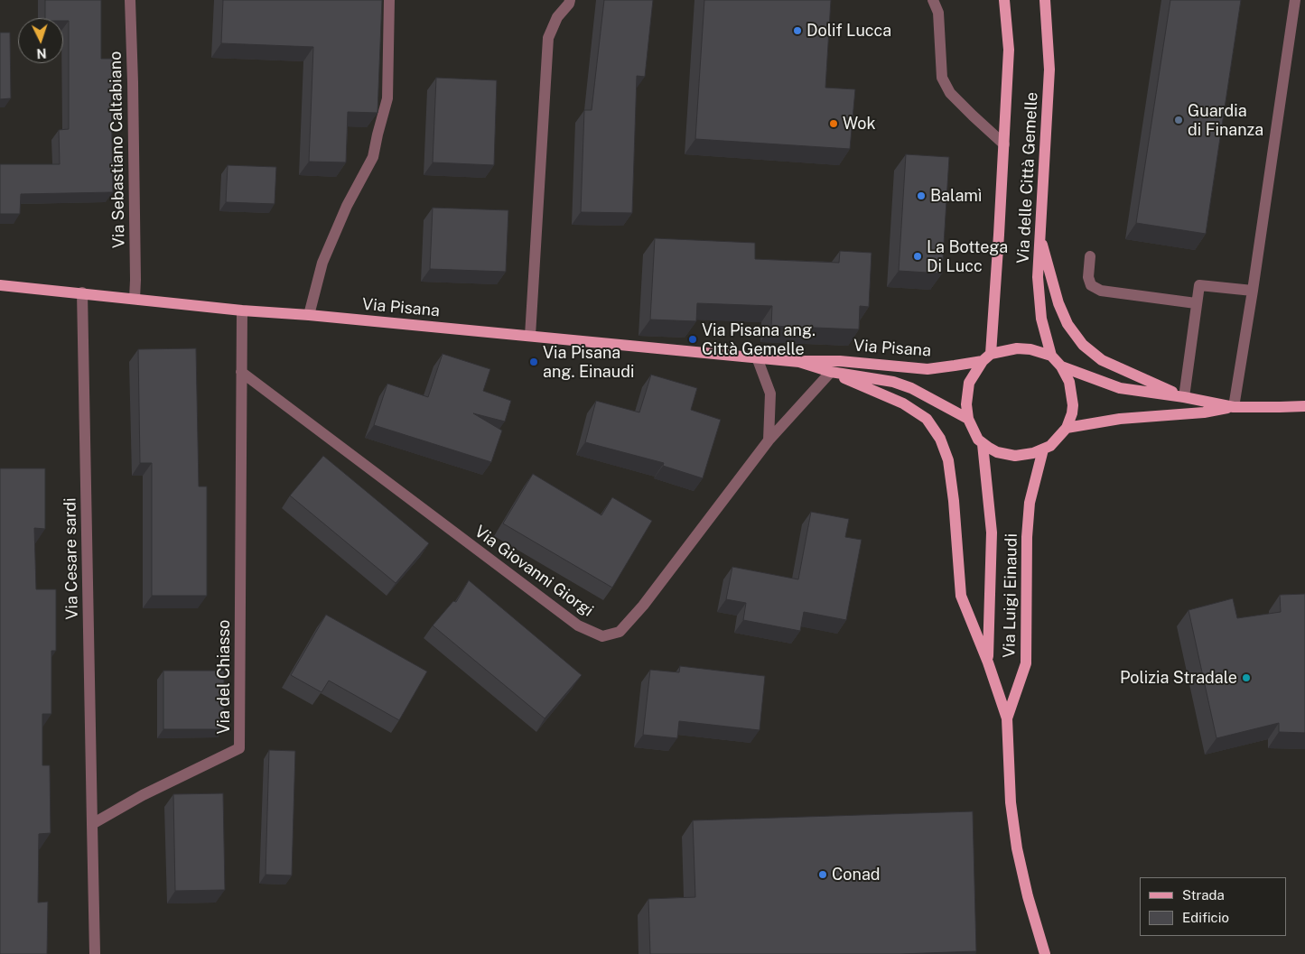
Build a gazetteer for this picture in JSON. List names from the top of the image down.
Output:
{
  "streets": {
    "main road": ["Via delle Città Gemelle", "Via Pisana", "Via Luigi Einaudi"],
    "street": [
      "Via Sebastiano Caltabiano",
      "Via Cesare sardi",
      "Via Giovanni Giorgi",
      "Via del Chiasso"
    ]
  },
  "crossings": [
    ["Via Sebastiano Caltabiano", "Via Pisana"],
    ["Via delle Città Gemelle", "Via Pisana"],
    ["Via delle Città Gemelle", "Via Luigi Einaudi"],
    ["Via Pisana", "Via Cesare sardi"],
    ["Via Pisana", "Via Giovanni Giorgi"],
    ["Via Pisana", "Via Luigi Einaudi"],
    ["Via Pisana", "Via del Chiasso"],
    ["Via Cesare sardi", "Via del Chiasso"],
    ["Via Giovanni Giorgi", "Via del Chiasso"]
  ],
  "places": [
    "Dolif Lucca",
    "Guardia di Finanza",
    "Wok",
    "Balamì",
    "La Bottega Di Lucc",
    "Via Pisana ang. Città Gemelle",
    "Via Pisana ang. Einaudi",
    "Polizia Stradale",
    "Conad"
  ],
  "legend": ["Strada", "Edificio"],
  "north": "bottom"
}
